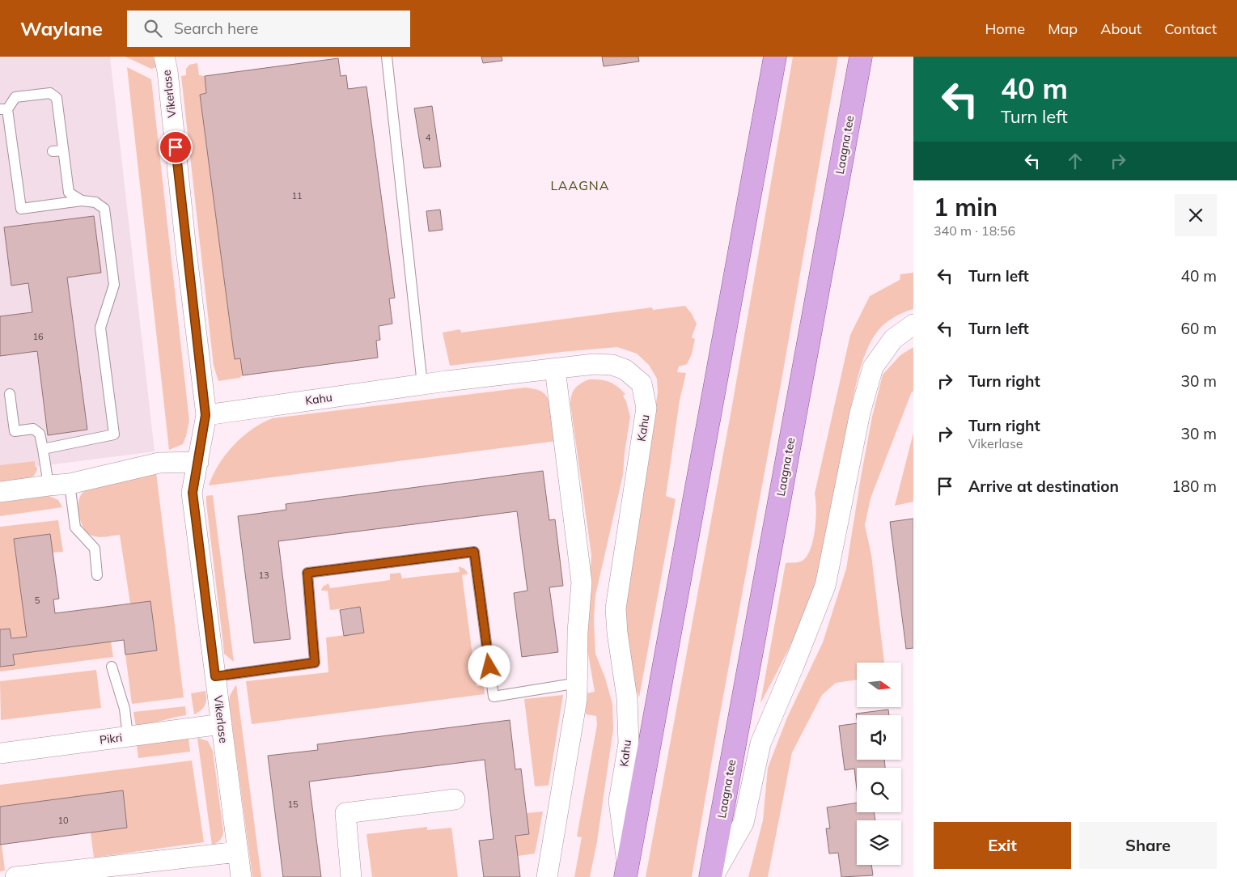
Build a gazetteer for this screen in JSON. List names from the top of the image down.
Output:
{
  "streets": {
    "main road": ["Laagna tee"],
    "street": ["Vikerlase", "Kahu", "Pikri"]
  },
  "crossings": [
    ["Vikerlase", "Kahu"],
    ["Vikerlase", "Pikri"]
  ],
  "districts": ["LAAGNA"],
  "house_numbers": [
    "4",
    "11",
    "16",
    "13",
    "5",
    "15",
    "10"
  ],
  "north": "right",
  "page": {
    "header": "Waylane",
    "search": "Search here",
    "nav": [
      "Home",
      "Map",
      "About",
      "Contact"
    ],
    "turn": ["40 m", "Turn left"],
    "heading": ["1 min", "340 m · 18:56"],
    "list": [
      {
        "name": "Turn left",
        "value": "40 m"
      },
      {
        "name": "Turn left",
        "value": "60 m"
      },
      {
        "name": "Turn right",
        "value": "30 m"
      },
      {
        "name": "Turn right",
        "note": "Vikerlase",
        "value": "30 m"
      },
      {
        "name": "Arrive at destination",
        "value": "180 m"
      }
    ],
    "buttons": ["Exit", "Share"]
  }
}
